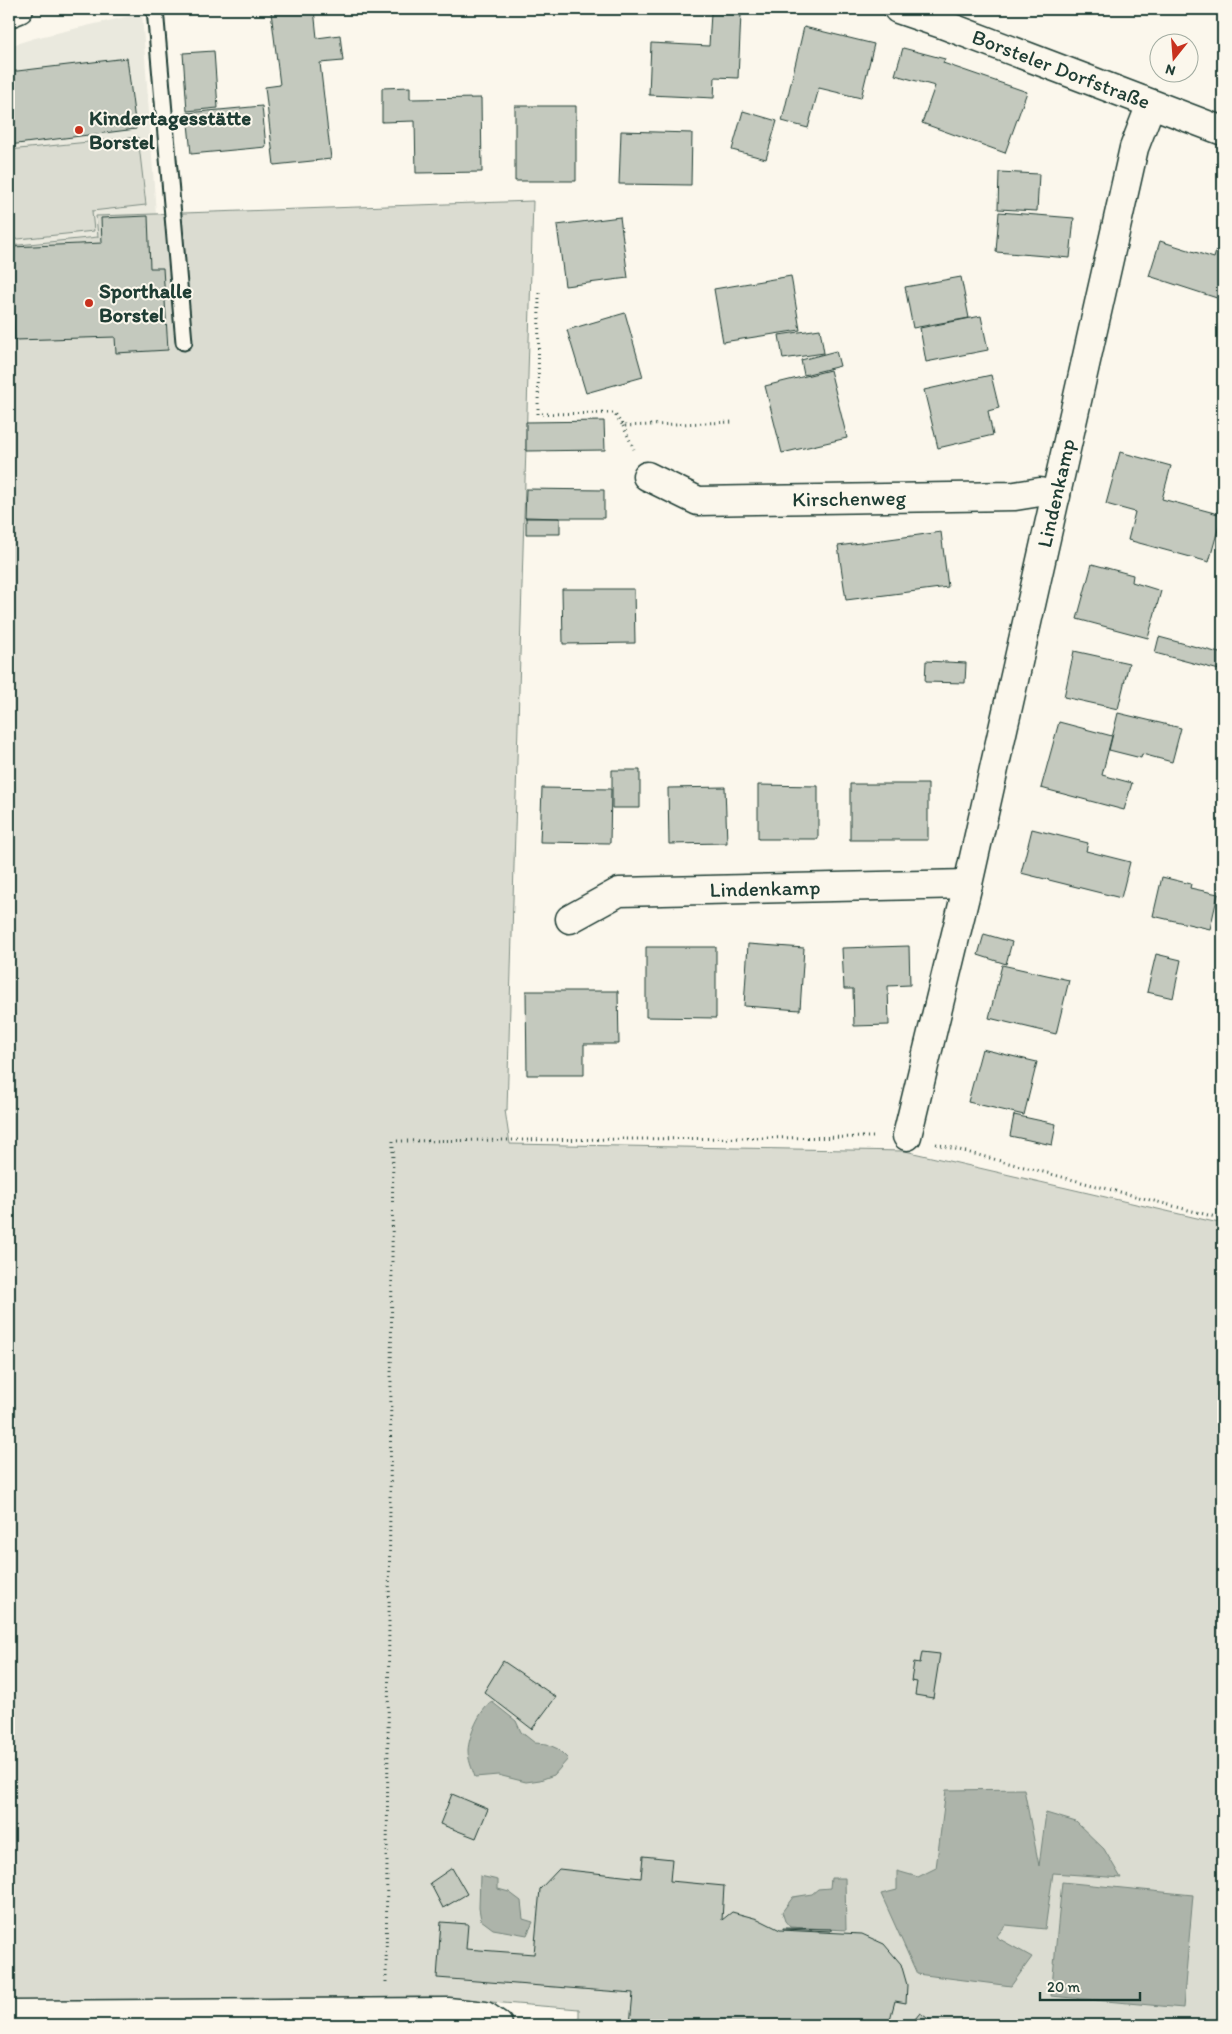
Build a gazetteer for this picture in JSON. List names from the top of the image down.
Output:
{
  "streets": {
    "street": ["Borsteler Dorfstraße", "Lindenkamp", "Kirschenweg"]
  },
  "crossings": [
    ["Borsteler Dorfstraße", "Lindenkamp"],
    ["Lindenkamp", "Kirschenweg"]
  ],
  "places": ["Kindertagesstätte Borstel", "Sporthalle Borstel"],
  "scale_bar": "20 m",
  "north": "bottom"
}
